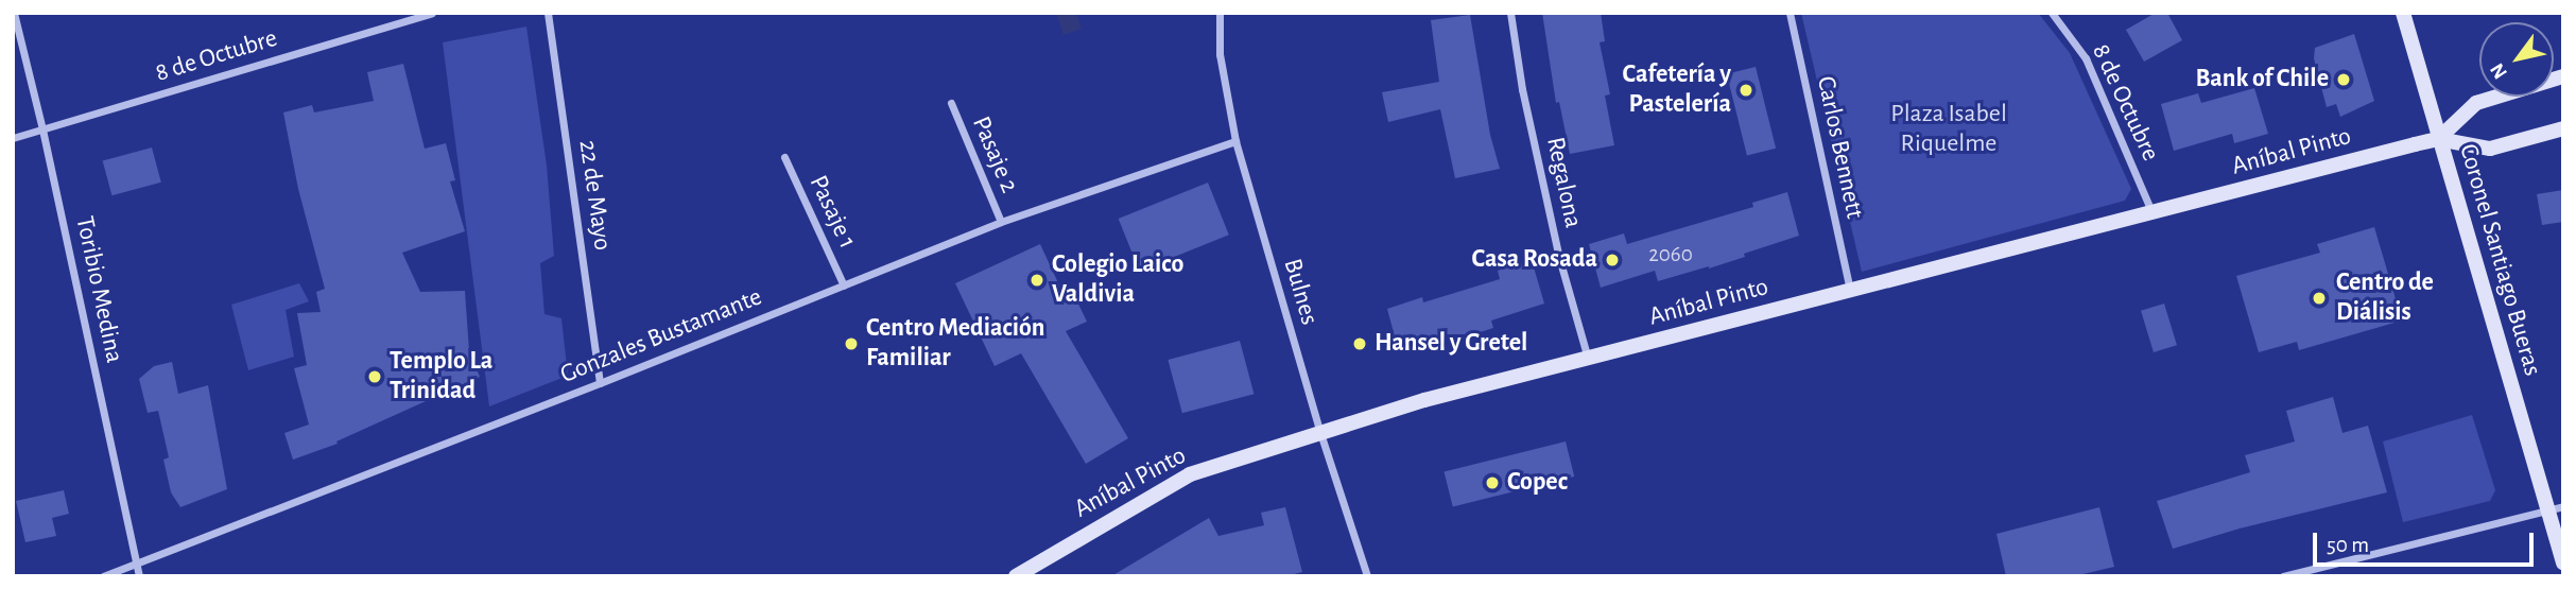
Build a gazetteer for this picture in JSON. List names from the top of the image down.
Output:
{
  "streets": {
    "main road": ["Aníbal Pinto", "Coronel Santiago Bueras"],
    "street": [
      "8 de Octubre",
      "Carlos Bennett",
      "Pasaje 2",
      "Regalona",
      "22 de Mayo",
      "Pasaje 1",
      "Toribio Medina",
      "Bulnes",
      "Gonzales Bustamante"
    ]
  },
  "crossings": [
    ["8 de Octubre", "Aníbal Pinto"],
    ["8 de Octubre", "Toribio Medina"],
    ["Carlos Bennett", "Aníbal Pinto"],
    ["Aníbal Pinto", "Regalona"],
    ["Aníbal Pinto", "Coronel Santiago Bueras"],
    ["Aníbal Pinto", "Bulnes"],
    ["Pasaje 2", "Gonzales Bustamante"],
    ["22 de Mayo", "Gonzales Bustamante"],
    ["Pasaje 1", "Gonzales Bustamante"],
    ["Toribio Medina", "Gonzales Bustamante"],
    ["Bulnes", "Gonzales Bustamante"]
  ],
  "parks": ["Plaza Isabel Riquelme"],
  "places": [
    "Bank of Chile",
    "Cafetería y Pastelería",
    "Casa Rosada",
    "Colegio Laico Valdivia",
    "Centro de Diálisis",
    "Centro Mediación Familiar",
    "Hansel y Gretel",
    "Templo La Trinidad",
    "Copec"
  ],
  "house_numbers": ["2060"],
  "scale_bar": "50 m",
  "north": "bottom left"
}
